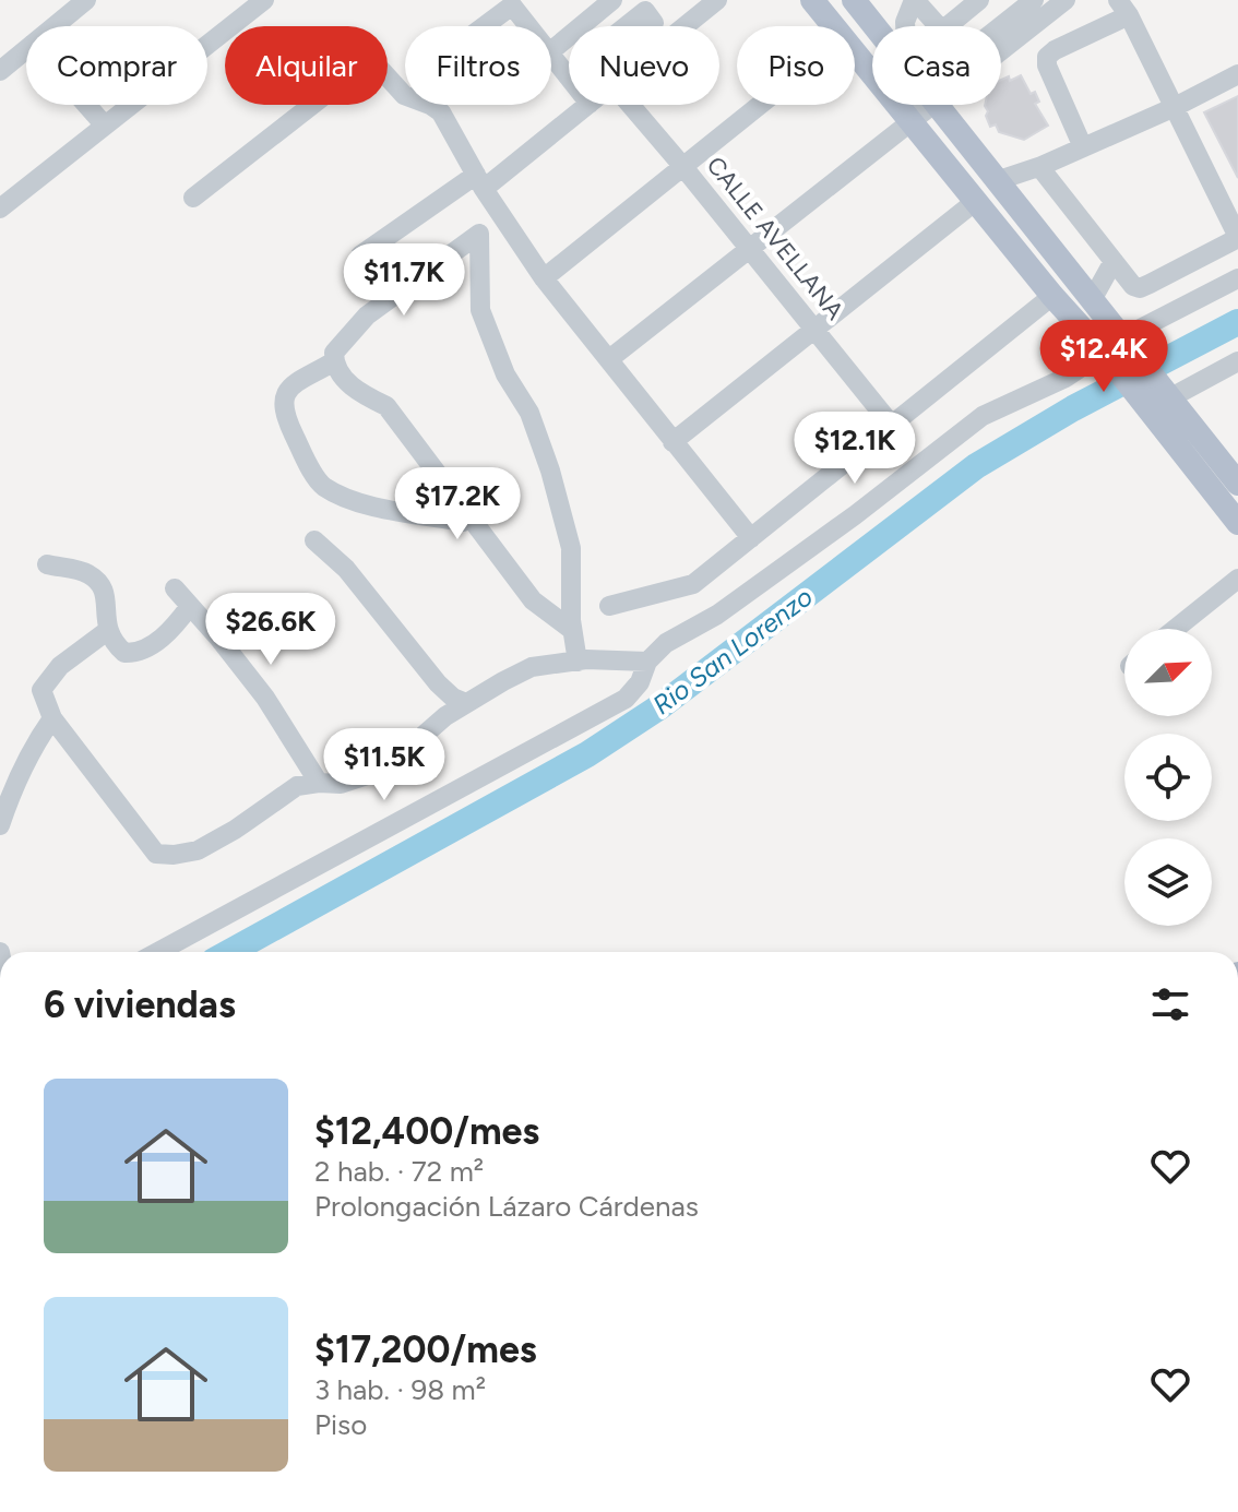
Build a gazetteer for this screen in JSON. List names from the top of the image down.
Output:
{
  "streets": {
    "street": ["CALLE AVELLANA"]
  },
  "water": ["Rio San Lorenzo"],
  "north": "top right",
  "page": {
    "chip": [
      "Comprar",
      "Alquilar",
      "Filtros",
      "Nuevo",
      "Piso",
      "Casa"
    ],
    "price": [
      "$11.7K",
      "$12.4K",
      "$12.1K",
      "$17.2K",
      "$26.6K",
      "$11.5K"
    ],
    "heading": "6 viviendas",
    "list": [
      {
        "name": "$12,400/mes",
        "note": "2 hab. · 72 m² · Prolongación Lázaro Cárdenas"
      },
      {
        "name": "$17,200/mes",
        "note": "3 hab. · 98 m² · Piso"
      }
    ]
  }
}
